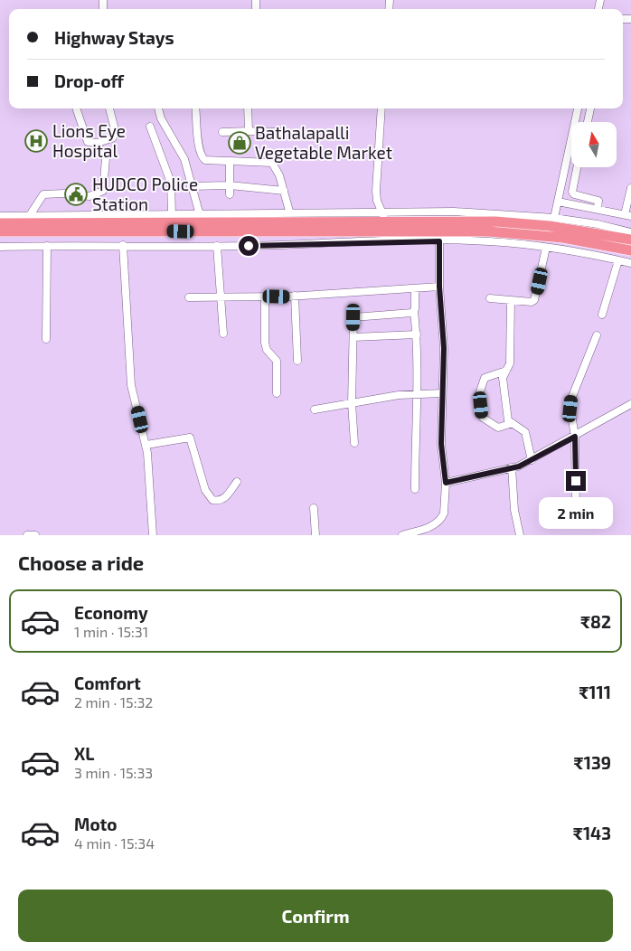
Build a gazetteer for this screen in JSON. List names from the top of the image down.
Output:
{
  "places": {
    "hospital": ["Lions Eye Hospital"],
    "shop": ["Bathalapalli Vegetable Market"],
    "public building": ["HUDCO Police Station"]
  },
  "north": "top",
  "page": {
    "banner": ["Highway Stays", "Drop-off"],
    "bubble": "2 min",
    "heading": "Choose a ride",
    "list": [
      {
        "name": "Economy",
        "note": "1 min · 15:31",
        "value": "₹82"
      },
      {
        "name": "Comfort",
        "note": "2 min · 15:32",
        "value": "₹111"
      },
      {
        "name": "XL",
        "note": "3 min · 15:33",
        "value": "₹139"
      },
      {
        "name": "Moto",
        "note": "4 min · 15:34",
        "value": "₹143"
      }
    ],
    "buttons": "Confirm"
  }
}
